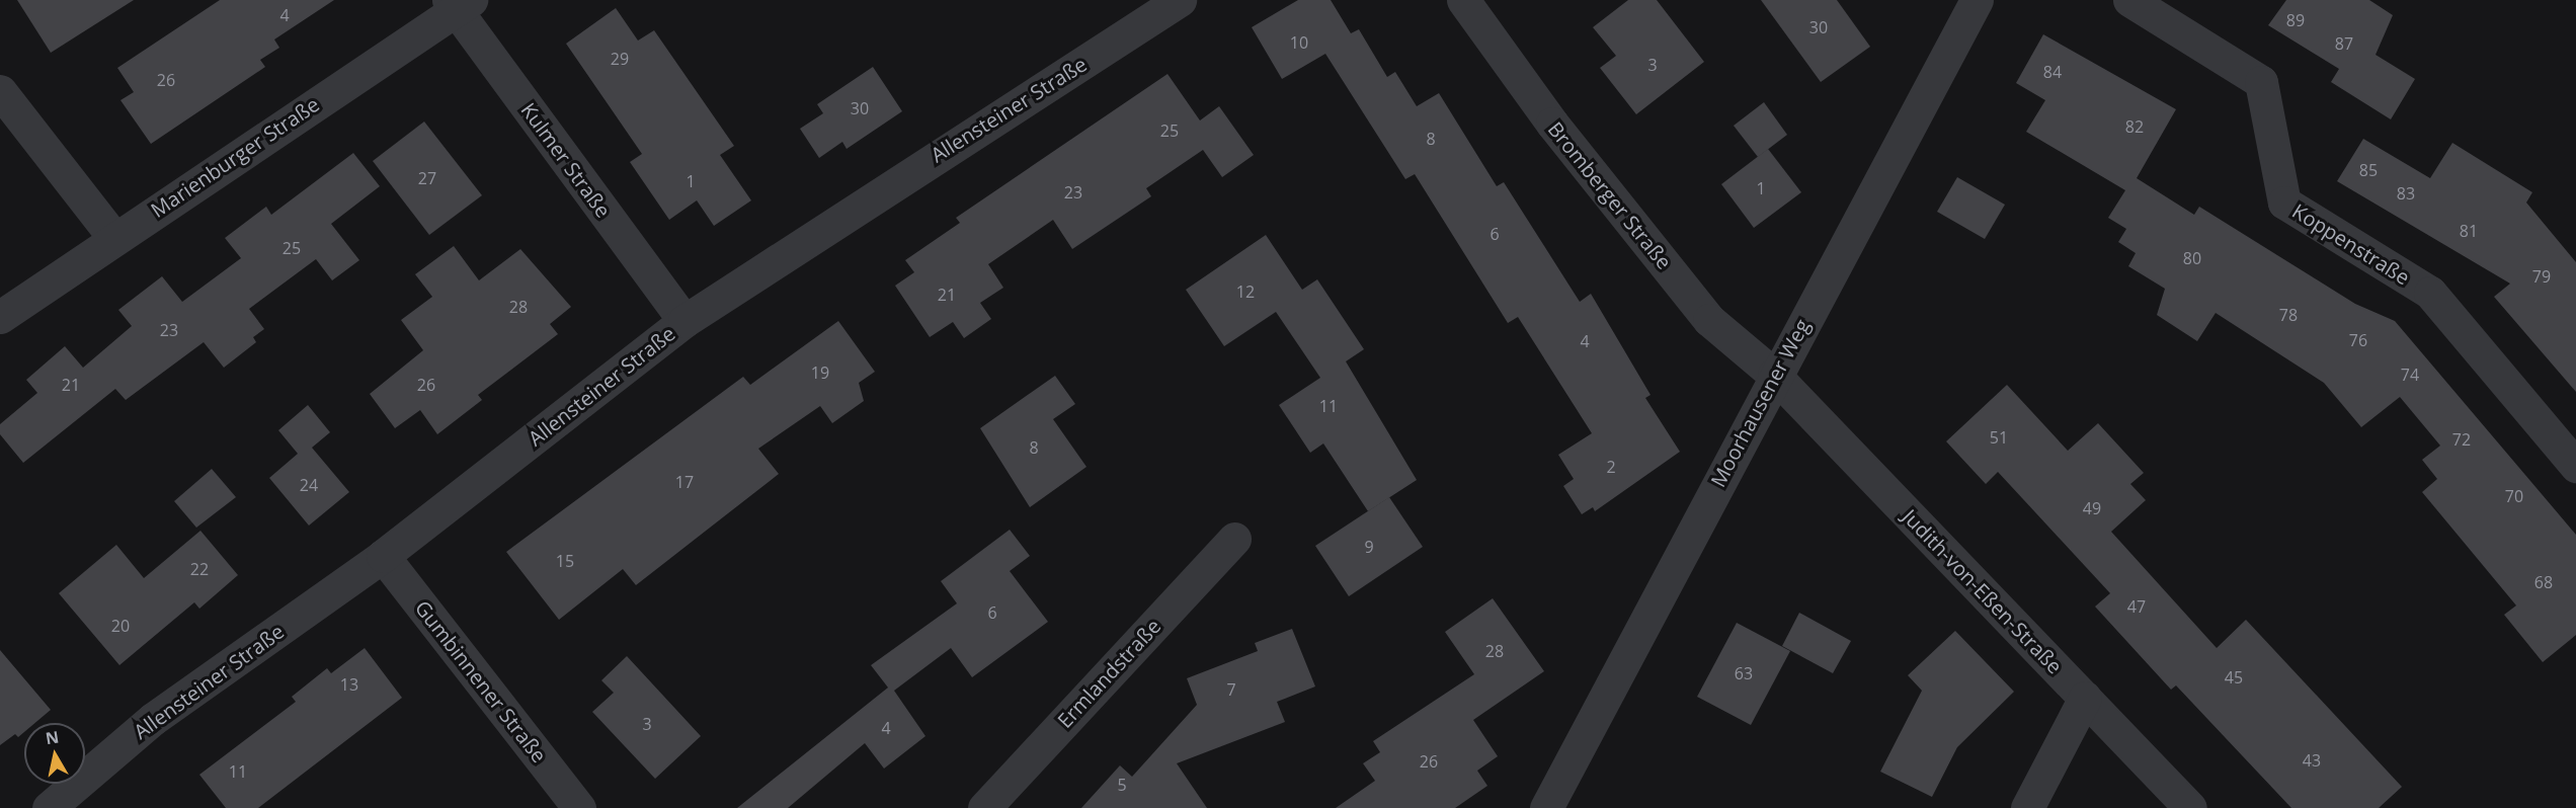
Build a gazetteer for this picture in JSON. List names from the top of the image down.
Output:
{
  "streets": {
    "street": [
      "Allensteiner Straße",
      "Marienburger Straße",
      "Kulmer Straße",
      "Bromberger Straße",
      "Koppenstraße",
      "Moorhausener Weg",
      "Judith-von-Eßen-Straße",
      "Ermlandstraße",
      "Gumbinnener Straße"
    ]
  },
  "crossings": [
    ["Allensteiner Straße", "Kulmer Straße"],
    ["Allensteiner Straße", "Gumbinnener Straße"],
    ["Marienburger Straße", "Kulmer Straße"],
    ["Bromberger Straße", "Moorhausener Weg"],
    ["Bromberger Straße", "Judith-von-Eßen-Straße"],
    ["Moorhausener Weg", "Judith-von-Eßen-Straße"]
  ],
  "house_numbers": [
    "4",
    "89",
    "30",
    "10",
    "87",
    "29",
    "3",
    "84",
    "26",
    "30",
    "82",
    "25",
    "8",
    "85",
    "27",
    "1",
    "1",
    "23",
    "83",
    "81",
    "6",
    "25",
    "80",
    "79",
    "12",
    "21",
    "28",
    "78",
    "23",
    "76",
    "4",
    "19",
    "74",
    "21",
    "26",
    "11",
    "51",
    "72",
    "8",
    "2",
    "17",
    "24",
    "70",
    "49",
    "9",
    "15",
    "22",
    "68",
    "47",
    "6",
    "20",
    "28",
    "63",
    "45",
    "13",
    "7",
    "3",
    "4",
    "43",
    "26",
    "11",
    "5"
  ],
  "north": "top"
}
